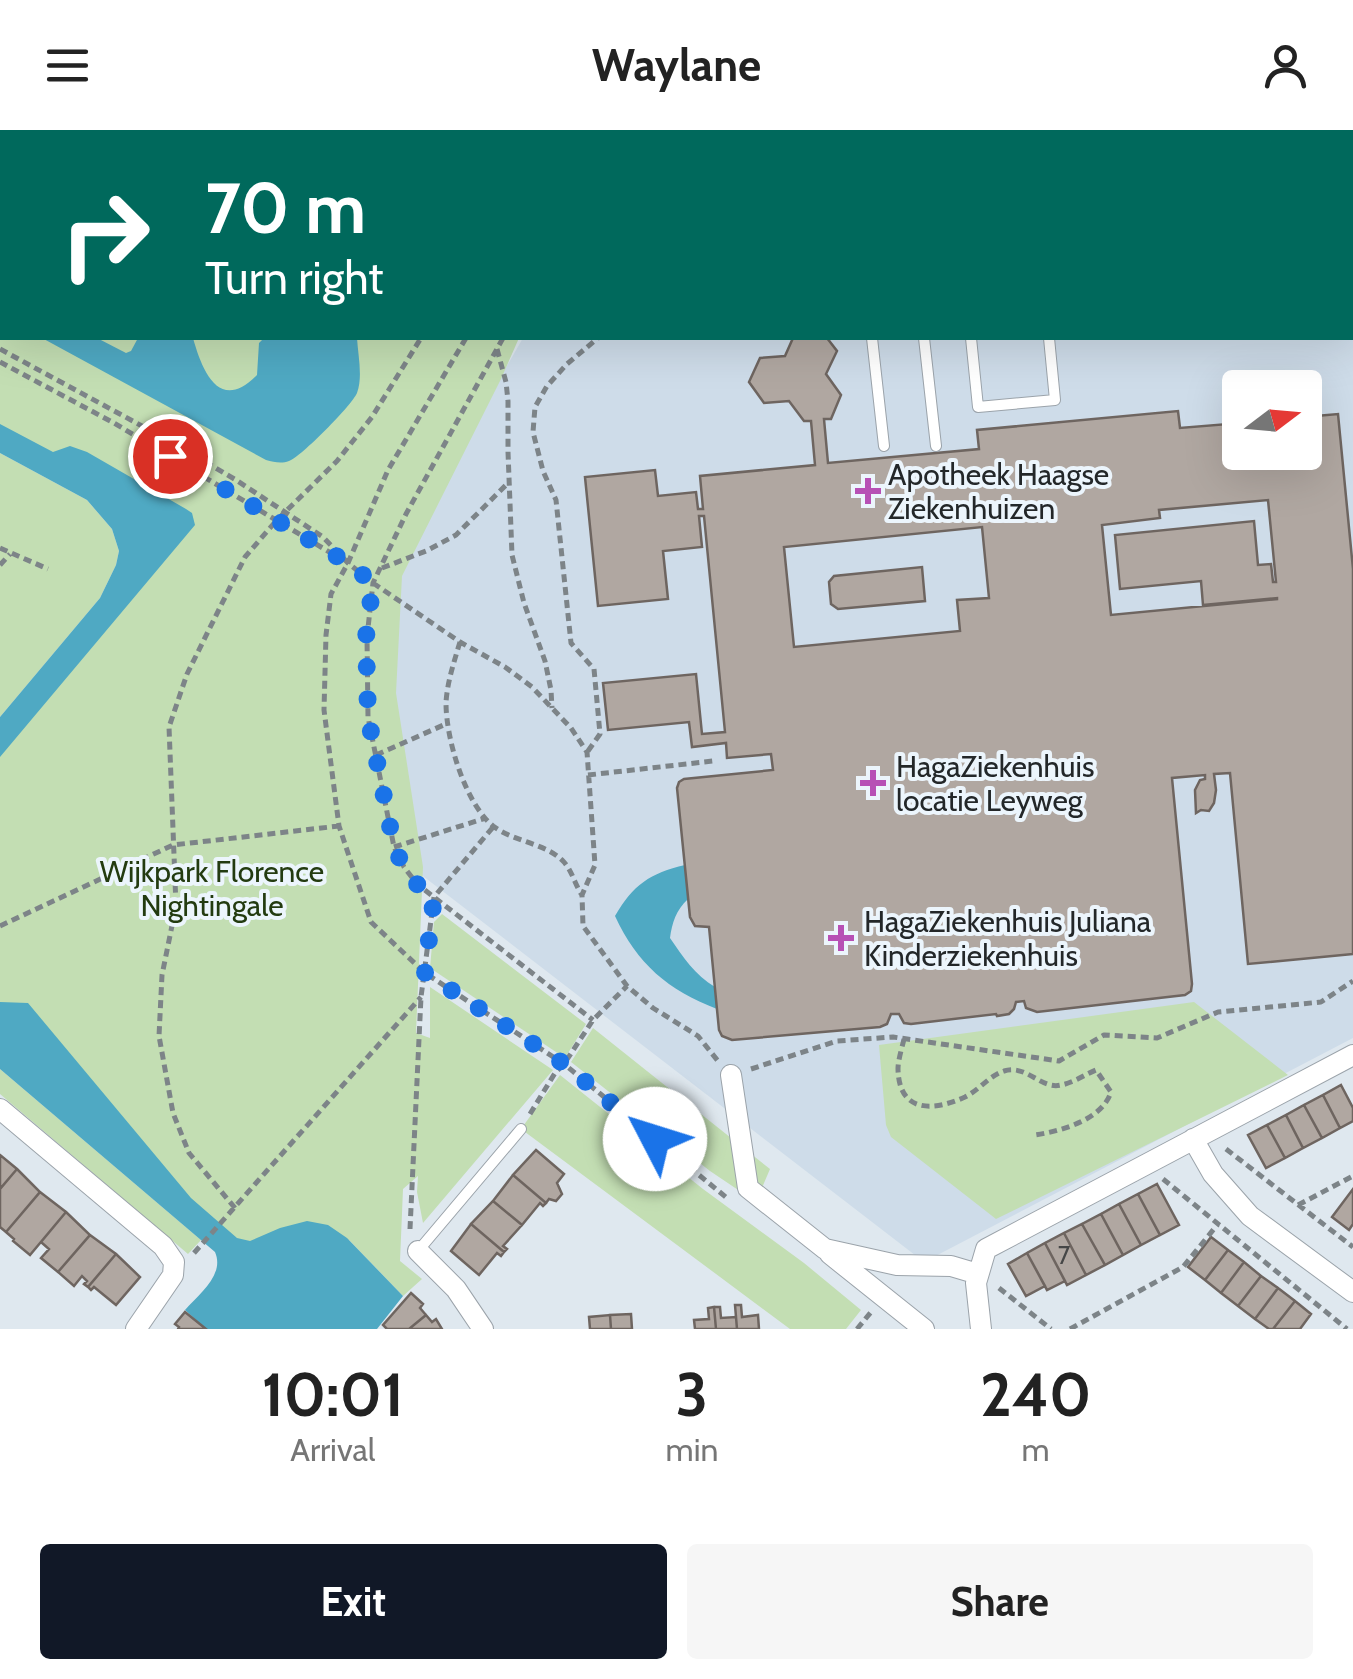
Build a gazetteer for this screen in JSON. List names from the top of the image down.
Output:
{
  "parks": ["Wijkpark Florence Nightingale"],
  "places": {
    "health": ["Apotheek Haagse Ziekenhuizen", "HagaZiekenhuis locatie Leyweg", "HagaZiekenhuis Juliana Kinderziekenhuis"]
  },
  "house_numbers": ["7"],
  "north": "right",
  "page": {
    "header": "Waylane",
    "turn": ["70 m", "Turn right"],
    "eta": [
      "10:01",
      "Arrival",
      "3",
      "min",
      "240",
      "m"
    ],
    "buttons": ["Exit", "Share"]
  }
}
